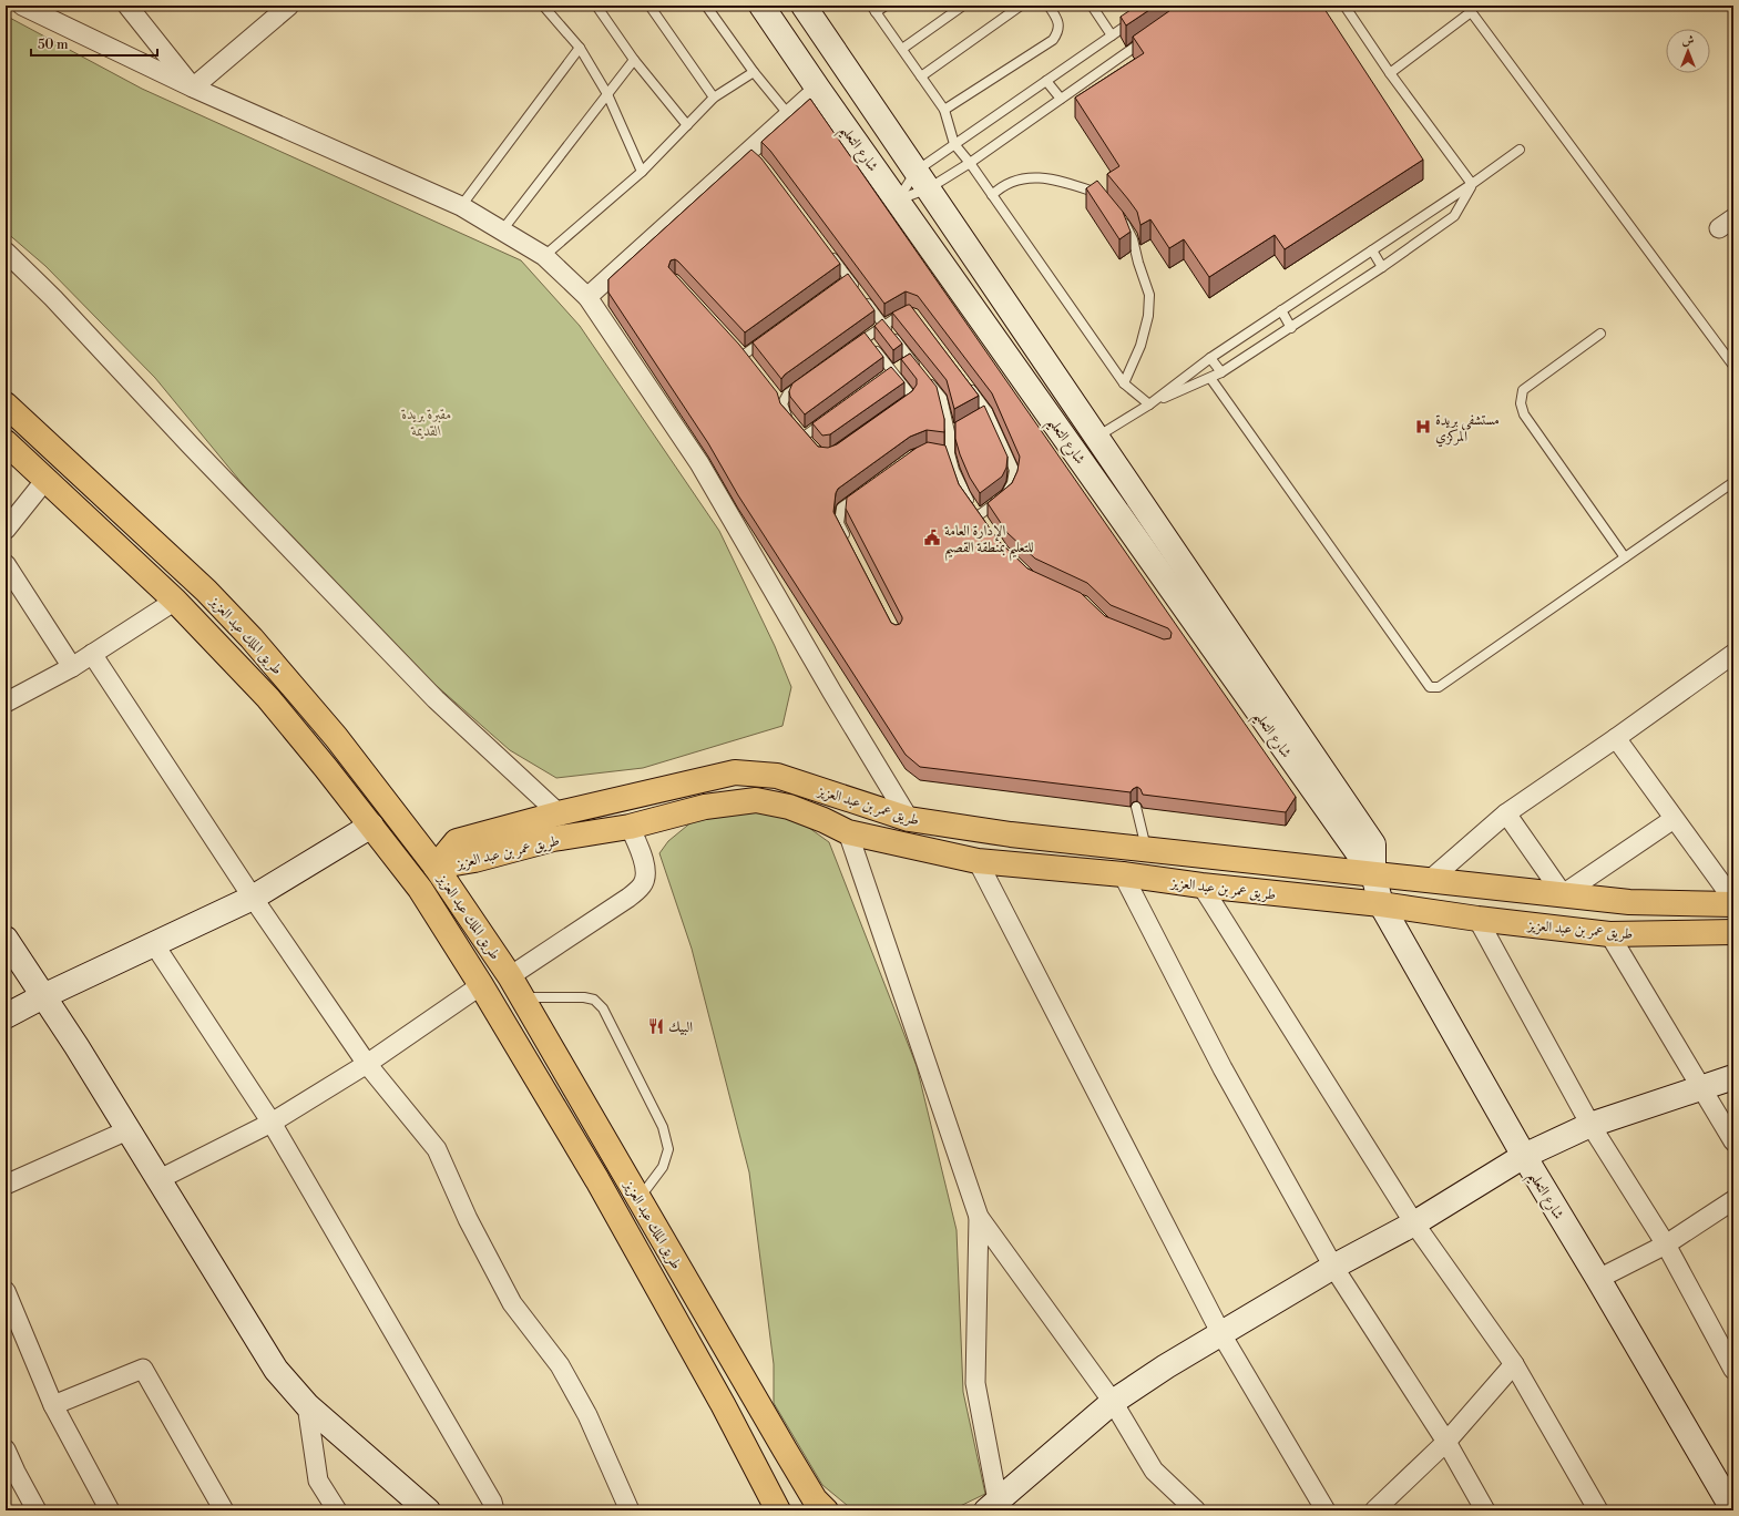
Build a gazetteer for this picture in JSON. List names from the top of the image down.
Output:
{
  "streets": {
    "main road": ["طريق الملك عبد العزيز", "طريق عمر بن عبد العزيز"],
    "street": ["شارع التعليم"]
  },
  "crossings": [
    ["شارع التعليم", "طريق عمر بن عبد العزيز"],
    ["طريق الملك عبد العزيز", "طريق عمر بن عبد العزيز"]
  ],
  "parks": ["مقبرة بريدة القديمة"],
  "places": {
    "hospital": ["مستشفى بريدة المركزي"],
    "public building": ["الإدارة العامة للتعليم بمنطقة القصيم"],
    "restaurant": ["البيك"]
  },
  "scale_bar": "50 m",
  "north": "top"
}
